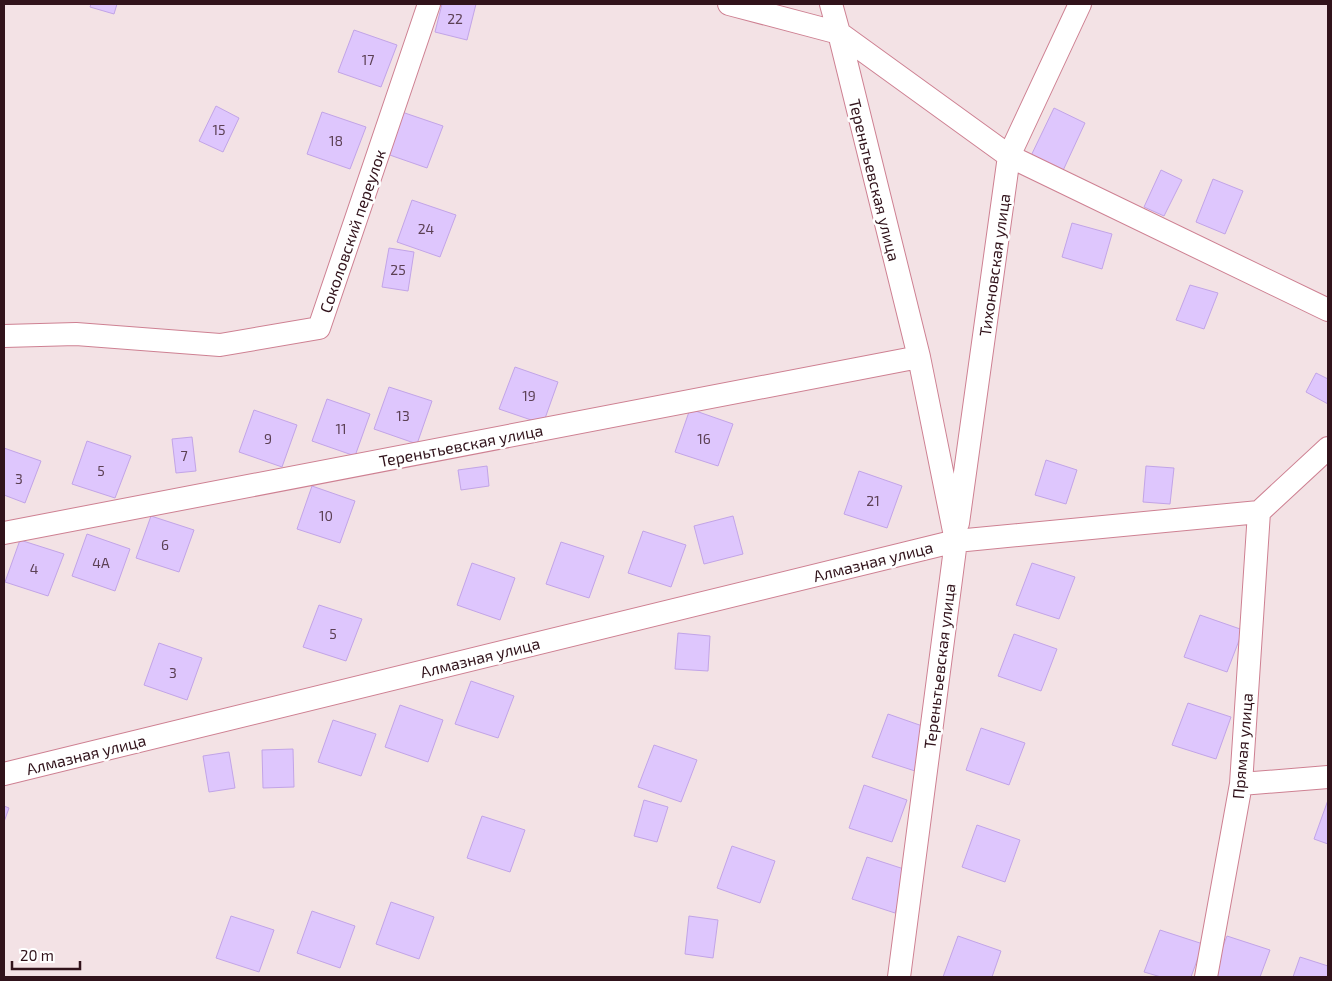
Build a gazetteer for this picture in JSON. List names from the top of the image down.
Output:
{
  "streets": {
    "street": [
      "Тереньтьевская улица",
      "Соколовский переулок",
      "Тихоновская улица",
      "Алмазная улица",
      "Прямая улица"
    ]
  },
  "crossings": [
    ["Тереньтьевская улица", "Тихоновская улица"],
    ["Тереньтьевская улица", "Алмазная улица"],
    ["Тихоновская улица", "Алмазная улица"]
  ],
  "house_numbers": [
    "22",
    "17",
    "15",
    "18",
    "24",
    "25",
    "19",
    "13",
    "11",
    "9",
    "16",
    "7",
    "5",
    "3",
    "21",
    "10",
    "6",
    "4А",
    "4",
    "5",
    "3"
  ],
  "scale_bar": "20 m"
}
